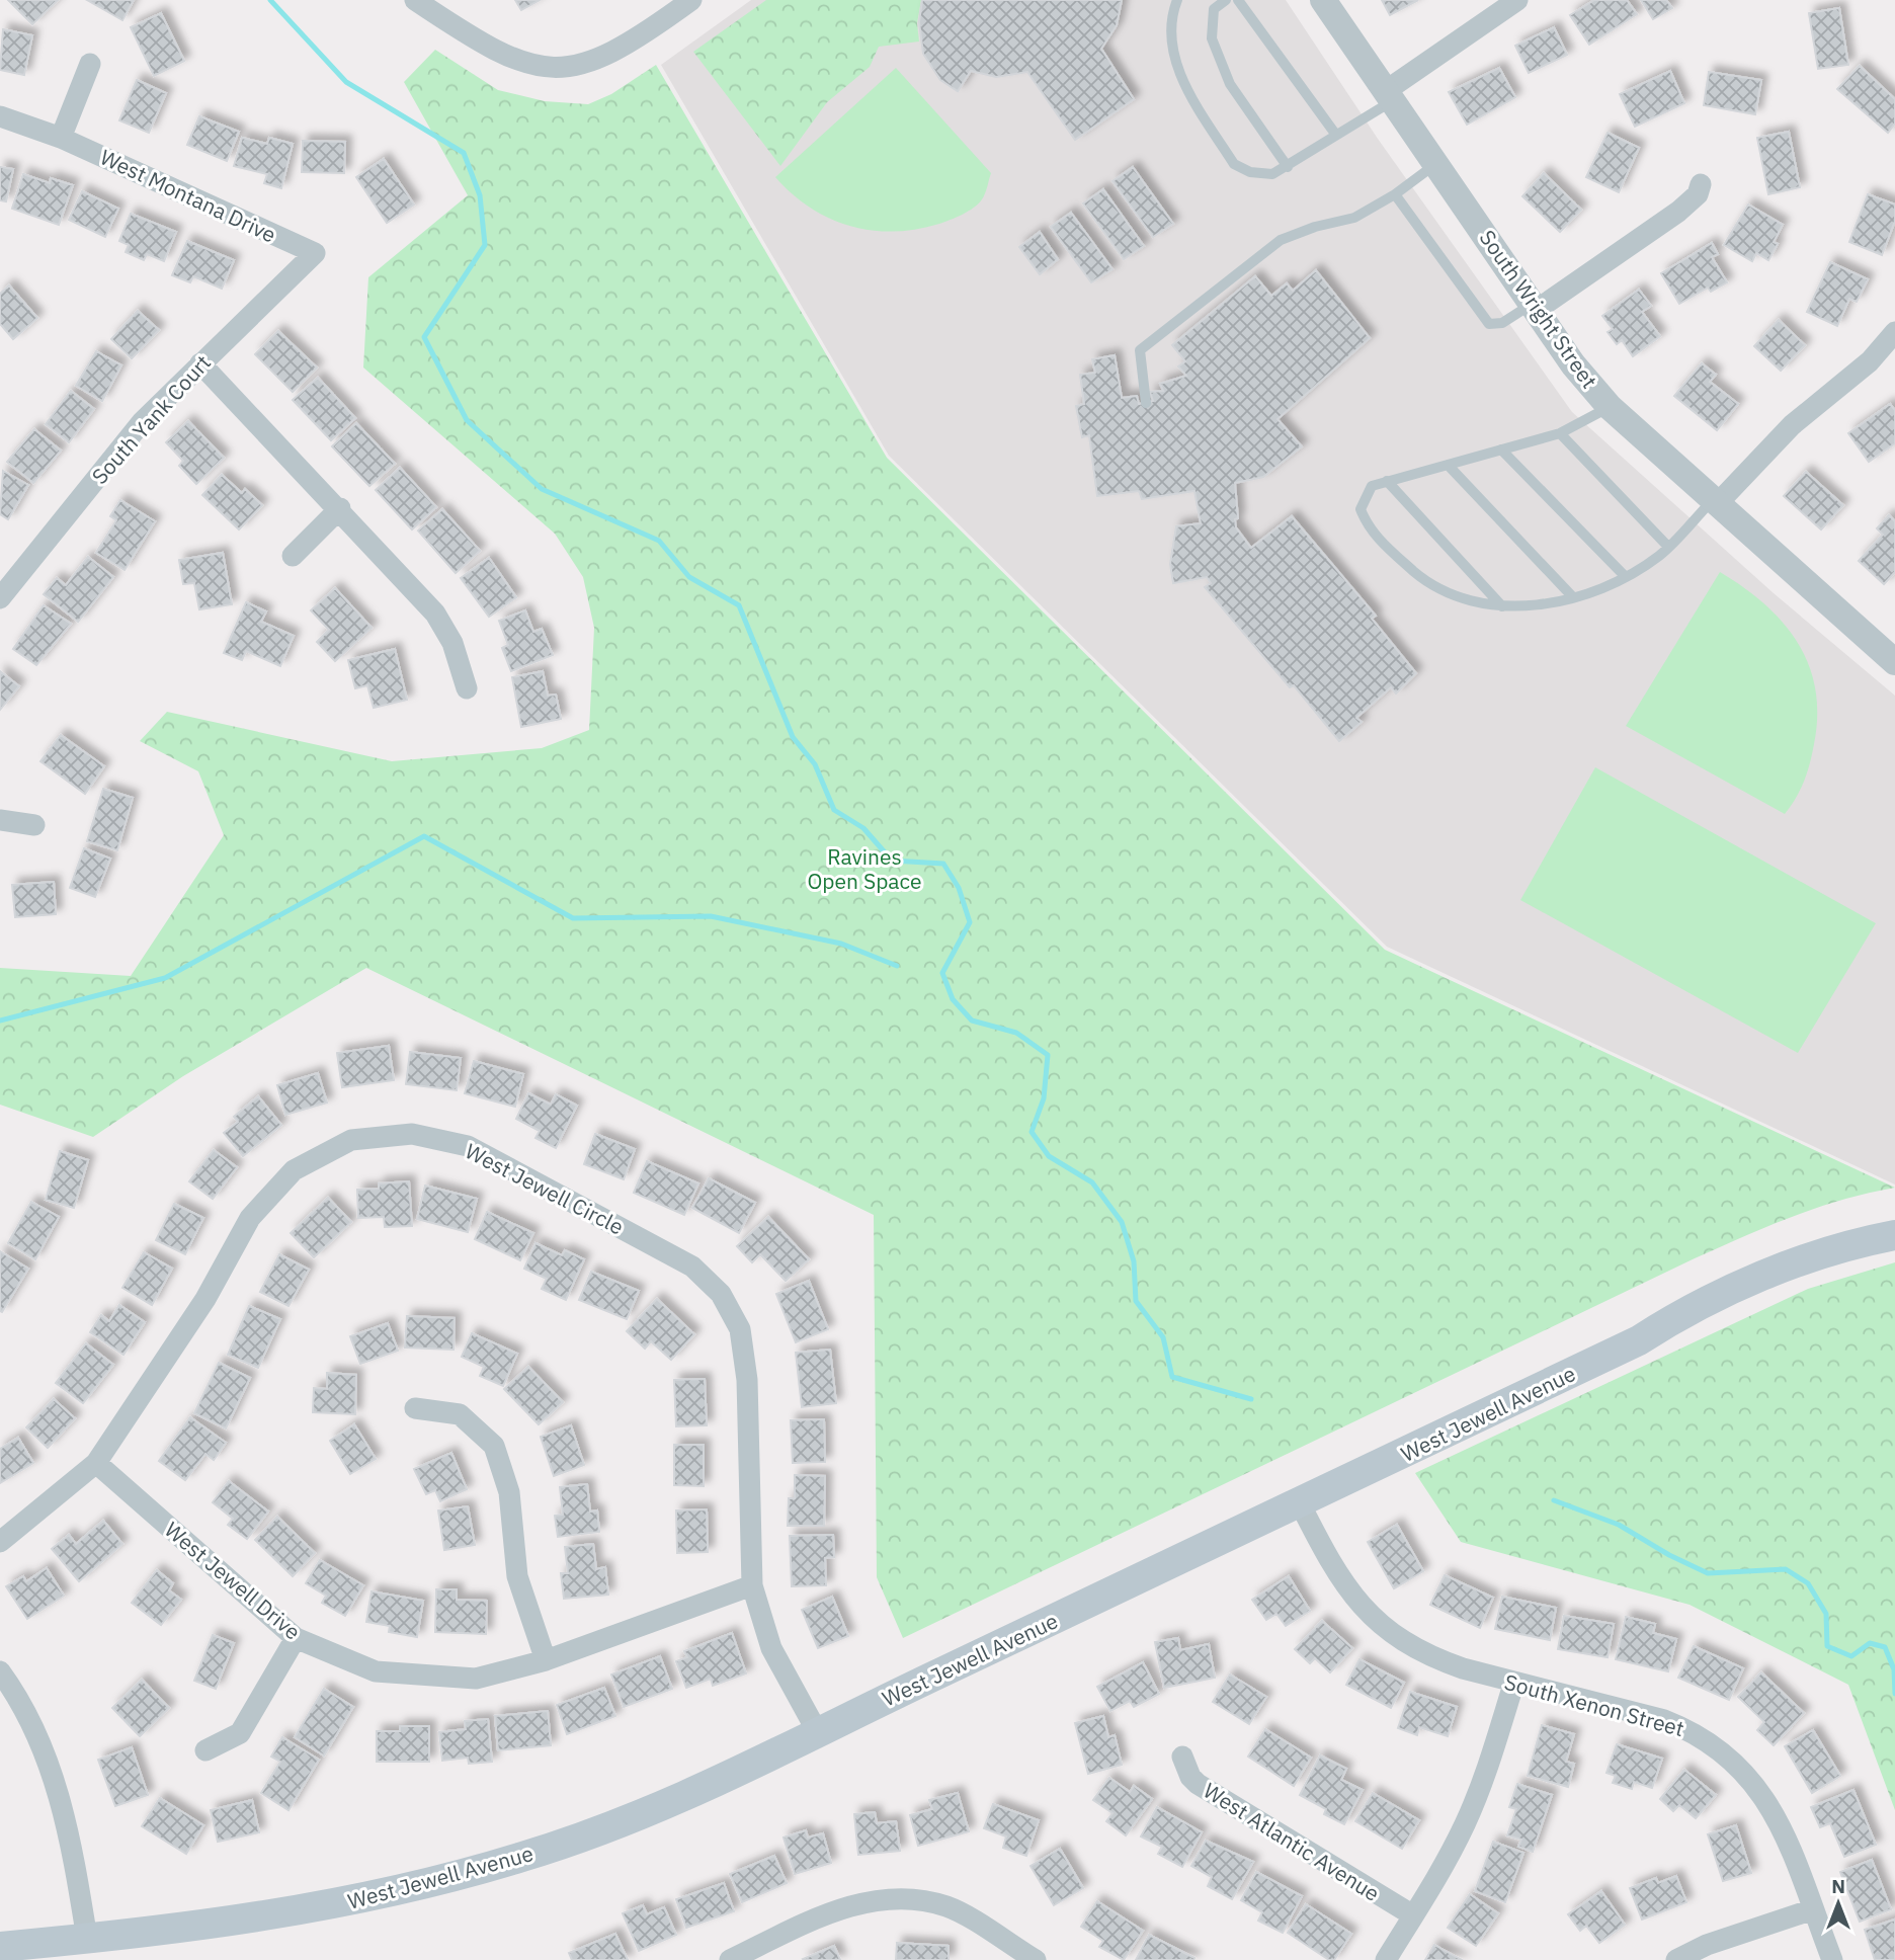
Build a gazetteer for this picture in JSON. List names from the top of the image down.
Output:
{
  "streets": {
    "main road": ["West Jewell Avenue"],
    "street": [
      "West Montana Drive",
      "South Wright Street",
      "South Yank Court",
      "West Jewell Circle",
      "West Jewell Drive",
      "South Xenon Street",
      "West Atlantic Avenue"
    ]
  },
  "crossings": [
    ["West Montana Drive", "South Yank Court"],
    ["West Jewell Circle", "West Jewell Avenue"],
    ["West Jewell Circle", "West Jewell Drive"],
    ["West Jewell Avenue", "South Xenon Street"]
  ],
  "parks": ["Ravines Open Space"],
  "north": "top"
}
